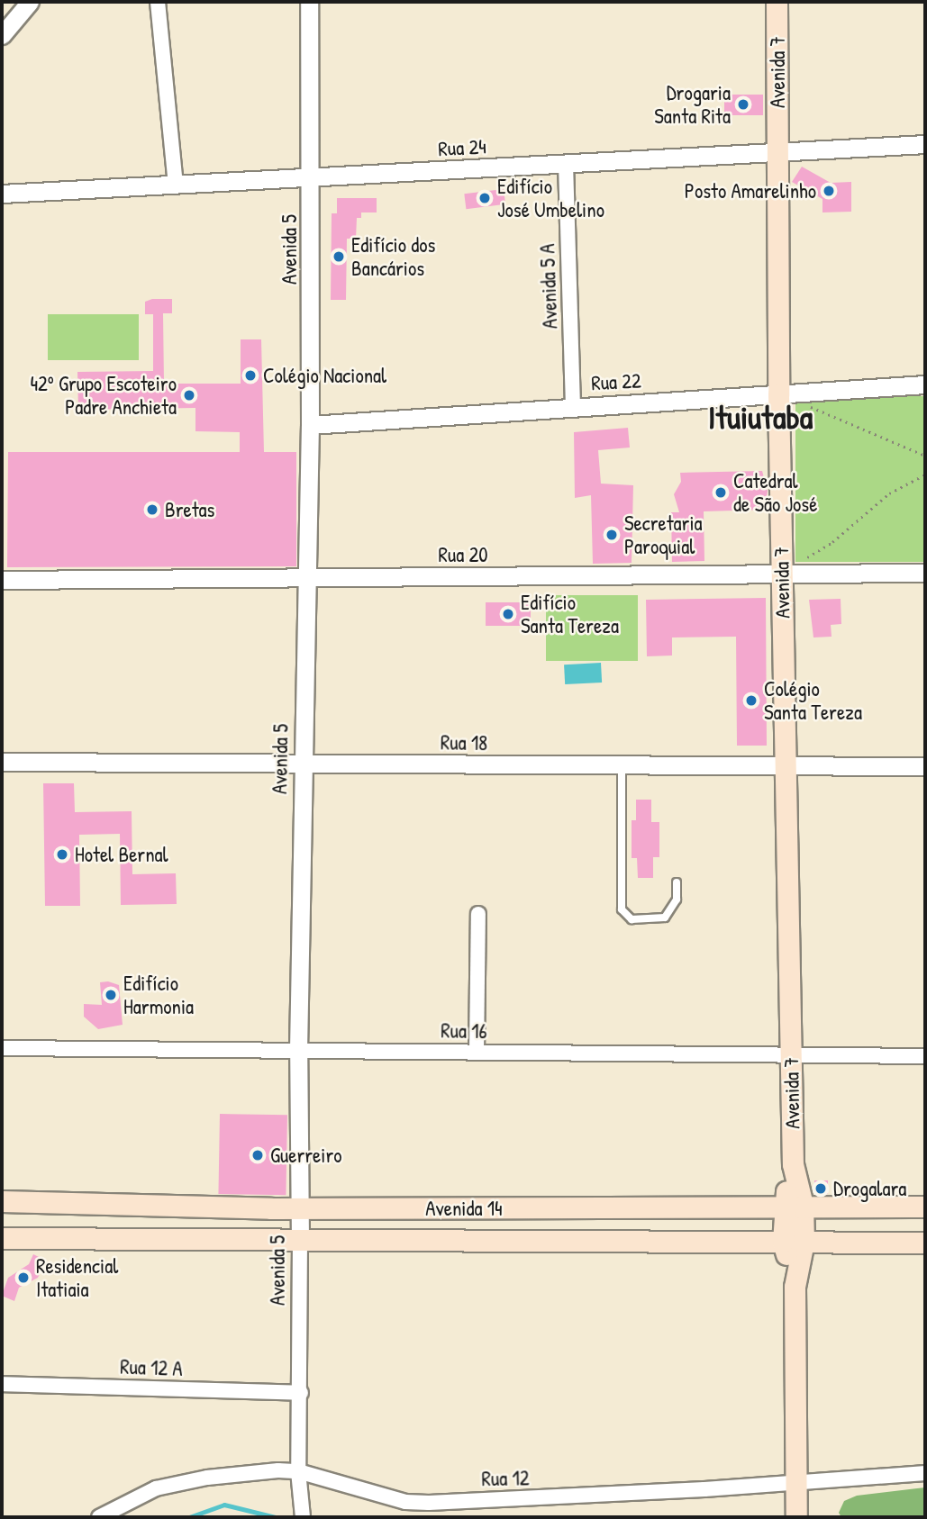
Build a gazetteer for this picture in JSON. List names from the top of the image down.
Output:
{
  "streets": {
    "main road": ["Avenida 7", "Avenida 14"],
    "street": [
      "Rua 24",
      "Avenida 5",
      "Avenida 5 A",
      "Rua 22",
      "Rua 20",
      "Rua 18",
      "Rua 16",
      "Rua 12 A",
      "Rua 12"
    ]
  },
  "crossings": [
    ["Avenida 7", "Rua 24"],
    ["Avenida 7", "Rua 22"],
    ["Avenida 7", "Rua 20"],
    ["Avenida 7", "Rua 18"],
    ["Avenida 7", "Rua 16"],
    ["Avenida 7", "Avenida 14"],
    ["Avenida 7", "Rua 12"],
    ["Rua 24", "Avenida 5"],
    ["Rua 24", "Avenida 5 A"],
    ["Avenida 5", "Rua 22"],
    ["Avenida 5", "Rua 20"],
    ["Avenida 5", "Rua 18"],
    ["Avenida 5", "Rua 16"],
    ["Avenida 5", "Avenida 14"],
    ["Avenida 5", "Rua 12 A"],
    ["Avenida 5", "Rua 12"],
    ["Avenida 5 A", "Rua 22"]
  ],
  "districts": ["Ituiutaba"],
  "places": [
    "Drogaria Santa Rita",
    "Posto Amarelinho",
    "Edifício José Umbelino",
    "Edifício dos Bancários",
    "Colégio Nacional",
    "42º Grupo Escoteiro Padre Anchieta",
    "Catedral de São José",
    "Bretas",
    "Secretaria Paroquial",
    "Edifício Santa Tereza",
    "Colégio Santa Tereza",
    "Hotel Bernal",
    "Edifício Harmonia",
    "Guerreiro",
    "Drogalara",
    "Residencial Itatiaia"
  ]
}
